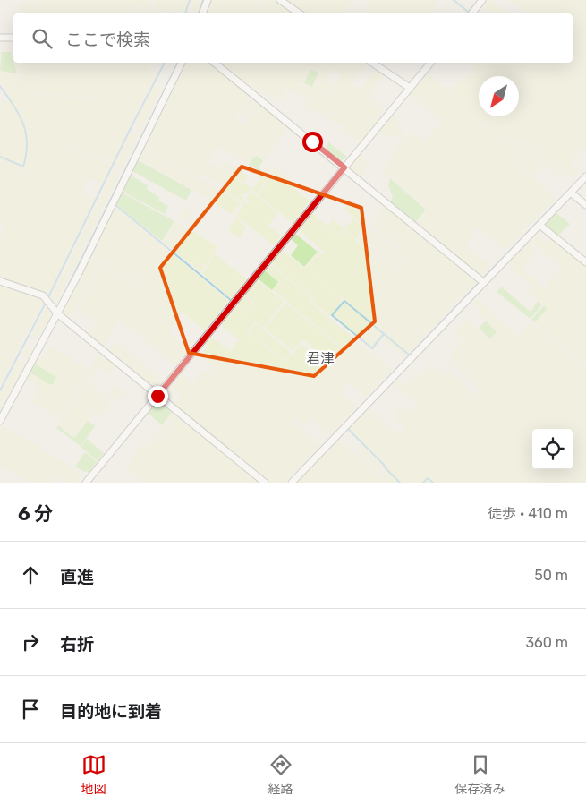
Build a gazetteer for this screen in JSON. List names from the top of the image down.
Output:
{
  "districts": ["君津"],
  "north": "bottom left",
  "page": {
    "search": "ここで検索",
    "heading": ["6 分", "徒歩 · 410 m"],
    "list": [
      ["直進", "50 m"],
      ["右折", "360 m"],
      "目的地に到着"
    ],
    "nav": ["地図", "経路", "保存済み"]
  }
}
